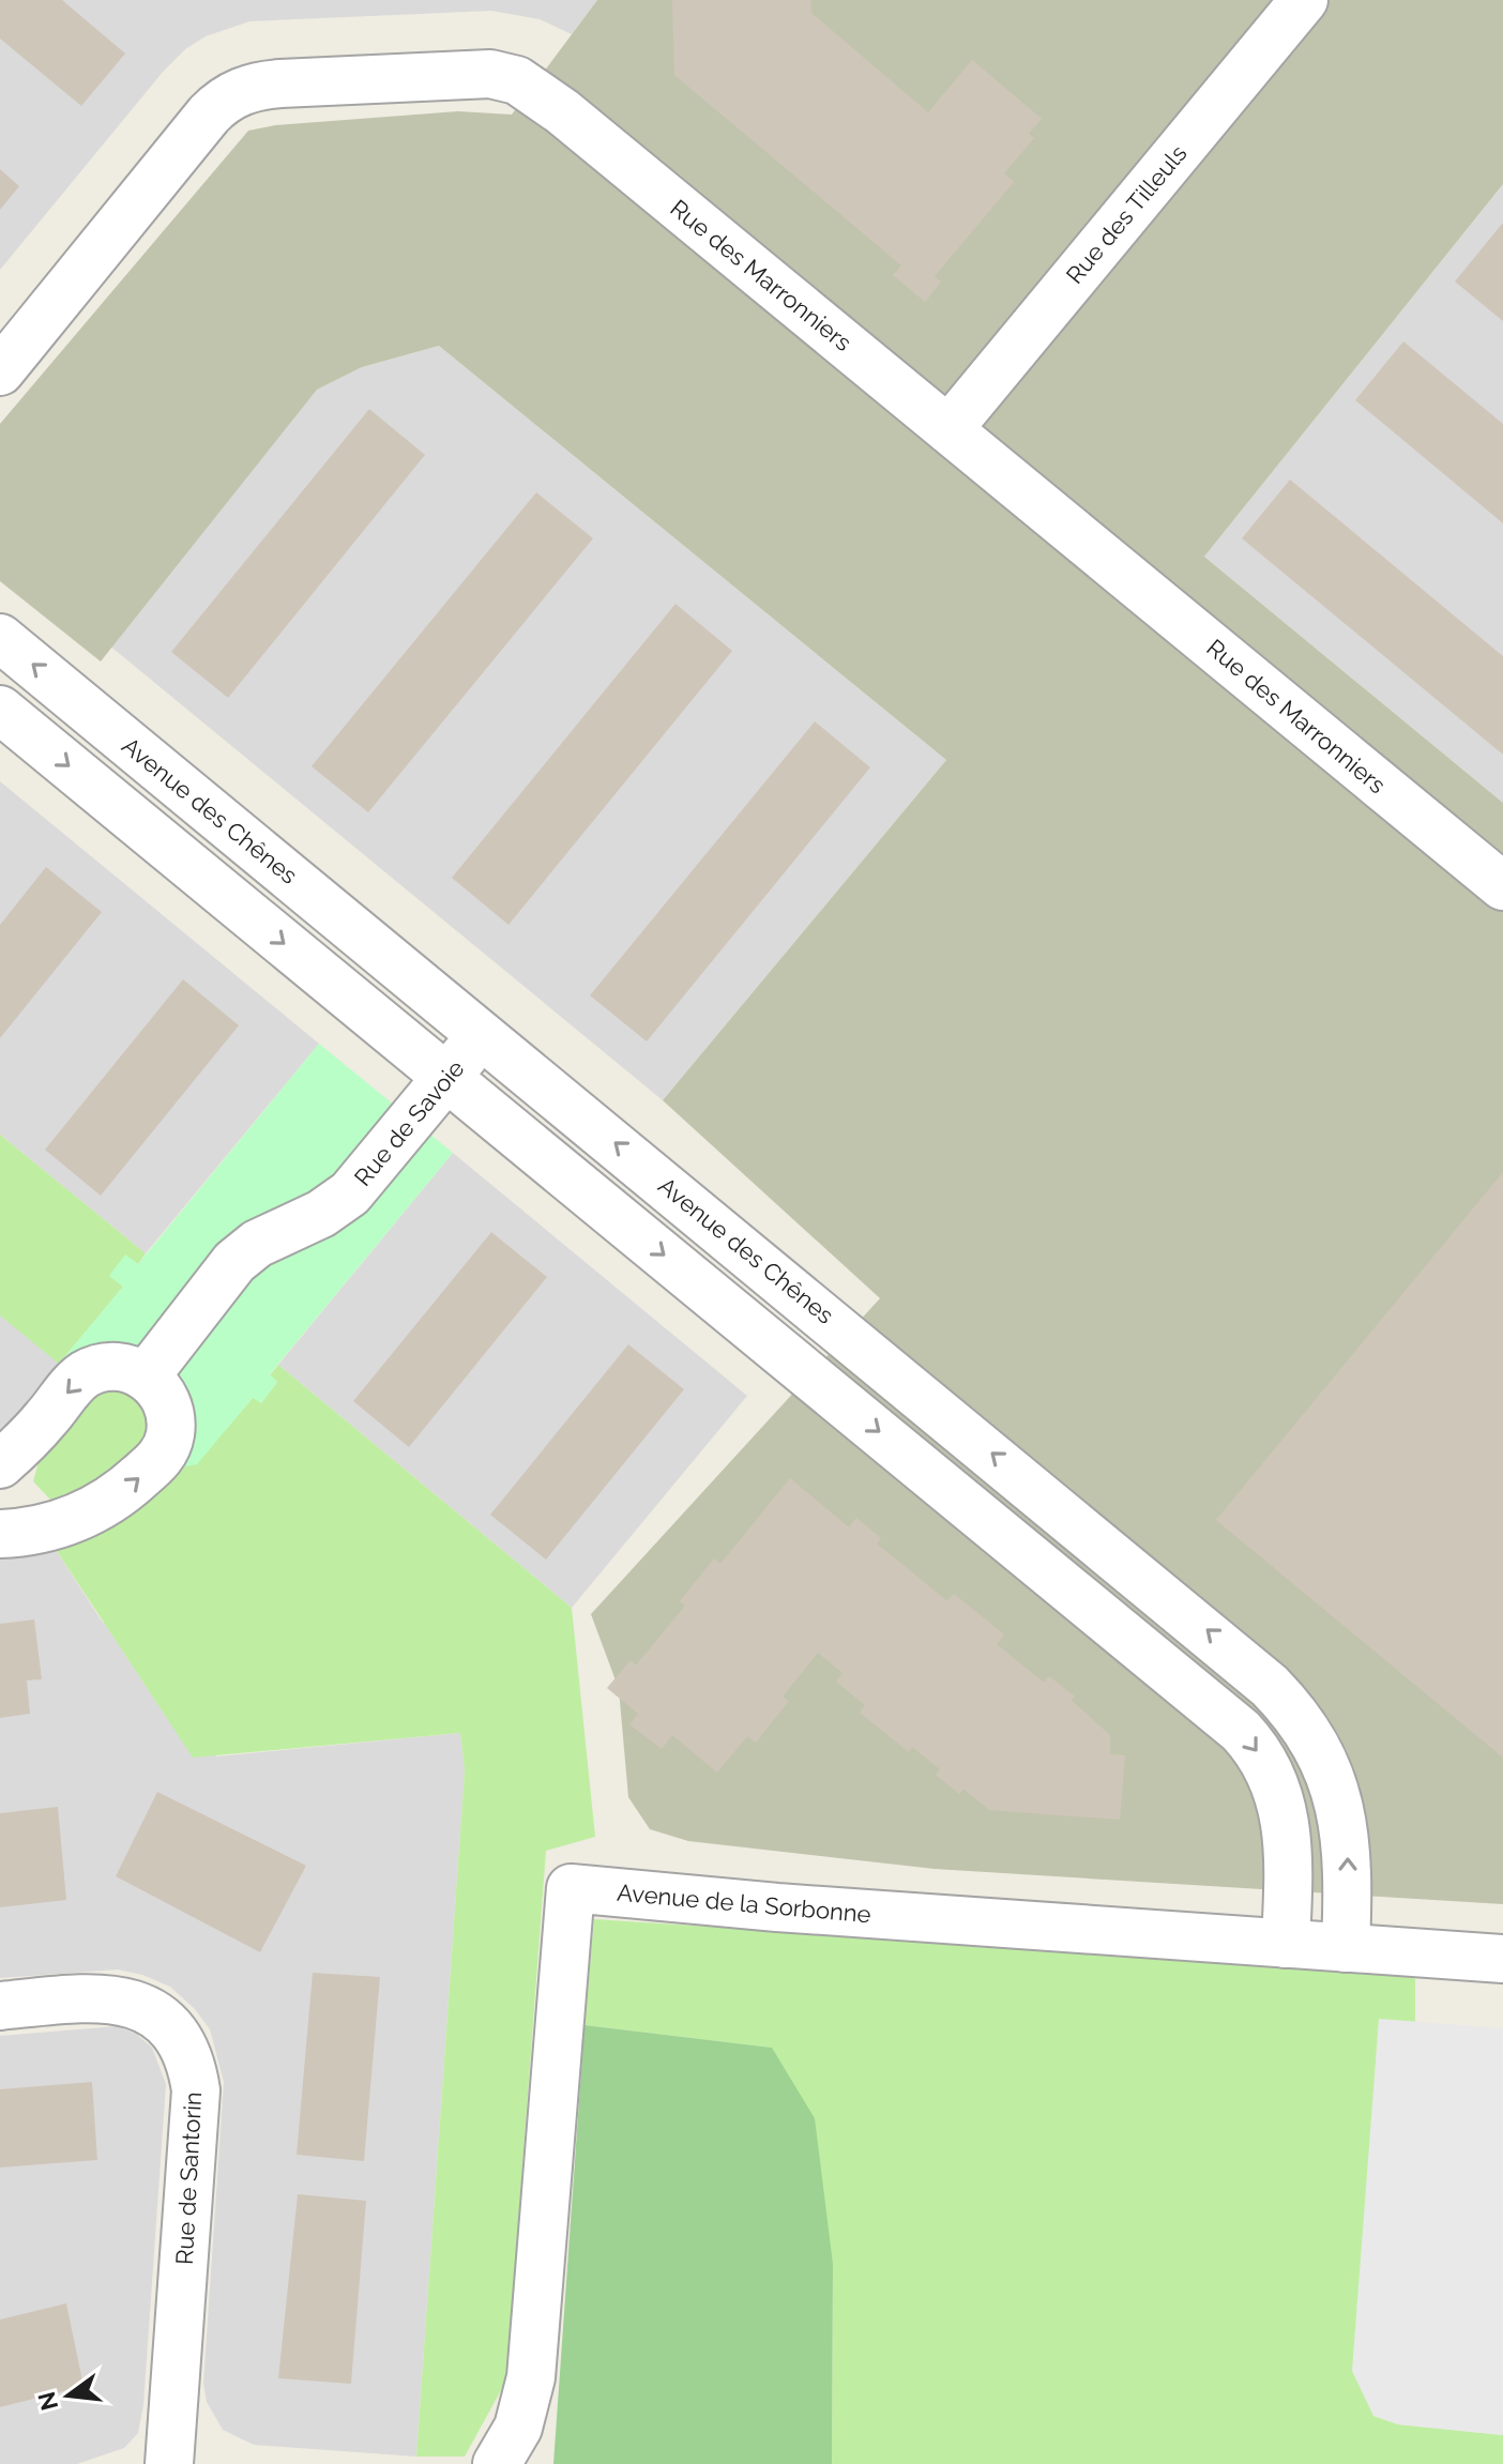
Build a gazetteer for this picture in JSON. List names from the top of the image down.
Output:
{
  "streets": {
    "street": [
      "Rue des Tilleuls",
      "Rue des Marronniers",
      "Avenue des Chênes",
      "Rue de Savoie",
      "Avenue de la Sorbonne",
      "Rue de Santorin"
    ]
  },
  "crossings": [
    ["Rue des Tilleuls", "Rue des Marronniers"],
    ["Avenue des Chênes", "Rue de Savoie"],
    ["Avenue des Chênes", "Avenue de la Sorbonne"]
  ],
  "north": "left"
}
